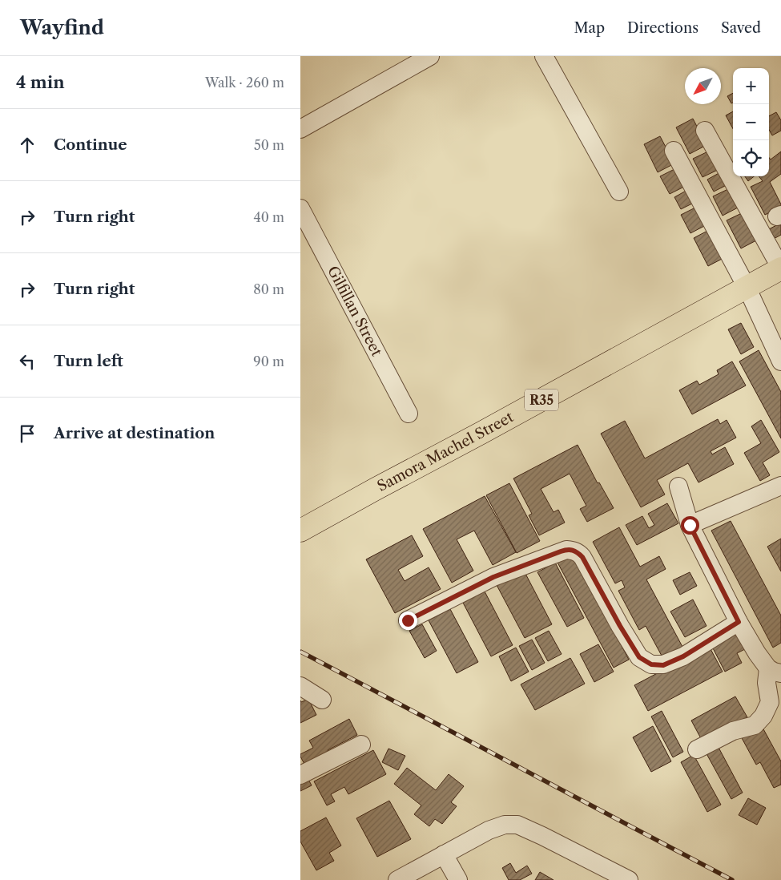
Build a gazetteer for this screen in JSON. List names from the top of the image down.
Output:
{
  "streets": {
    "main road": ["R35", "Samora Machel Street"],
    "street": ["Gilfillan Street"]
  },
  "north": "bottom left",
  "page": {
    "header": "Wayfind",
    "nav": ["Map", "Directions", "Saved"],
    "heading": ["4 min", "Walk · 260 m"],
    "map_buttons": ["+", "−"],
    "list": [
      ["Continue", "50 m"],
      ["Turn right", "40 m"],
      ["Turn right", "80 m"],
      ["Turn left", "90 m"],
      "Arrive at destination"
    ]
  }
}
